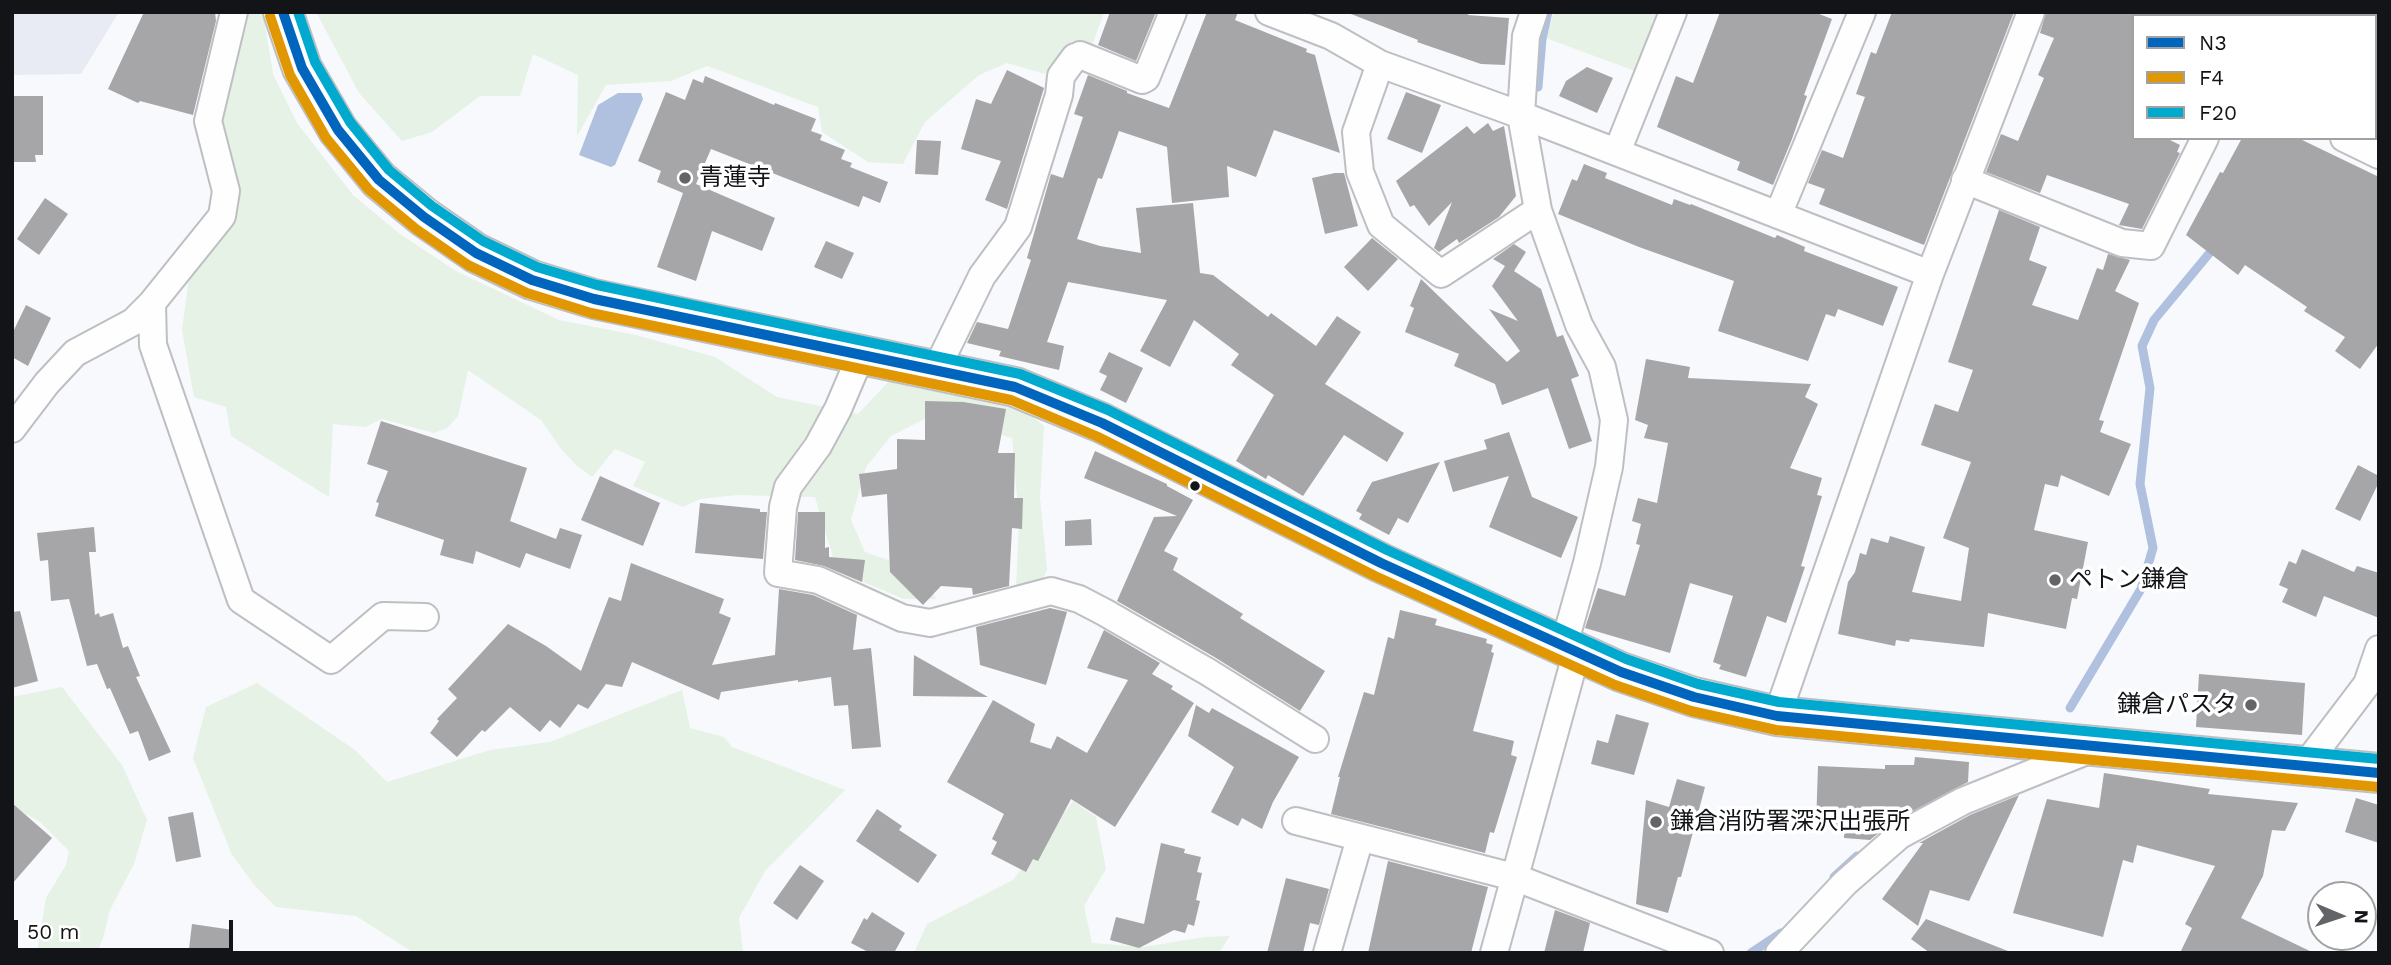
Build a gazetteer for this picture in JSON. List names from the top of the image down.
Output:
{
  "places": [
    "青蓮寺",
    "ペトン鎌倉",
    "鎌倉パスタ",
    "鎌倉消防署深沢出張所"
  ],
  "lines": ["transit line N3", "transit line F20", "transit line F4"],
  "legend": ["N3", "F4", "F20"],
  "scale_bar": "50 m",
  "north": "right"
}
